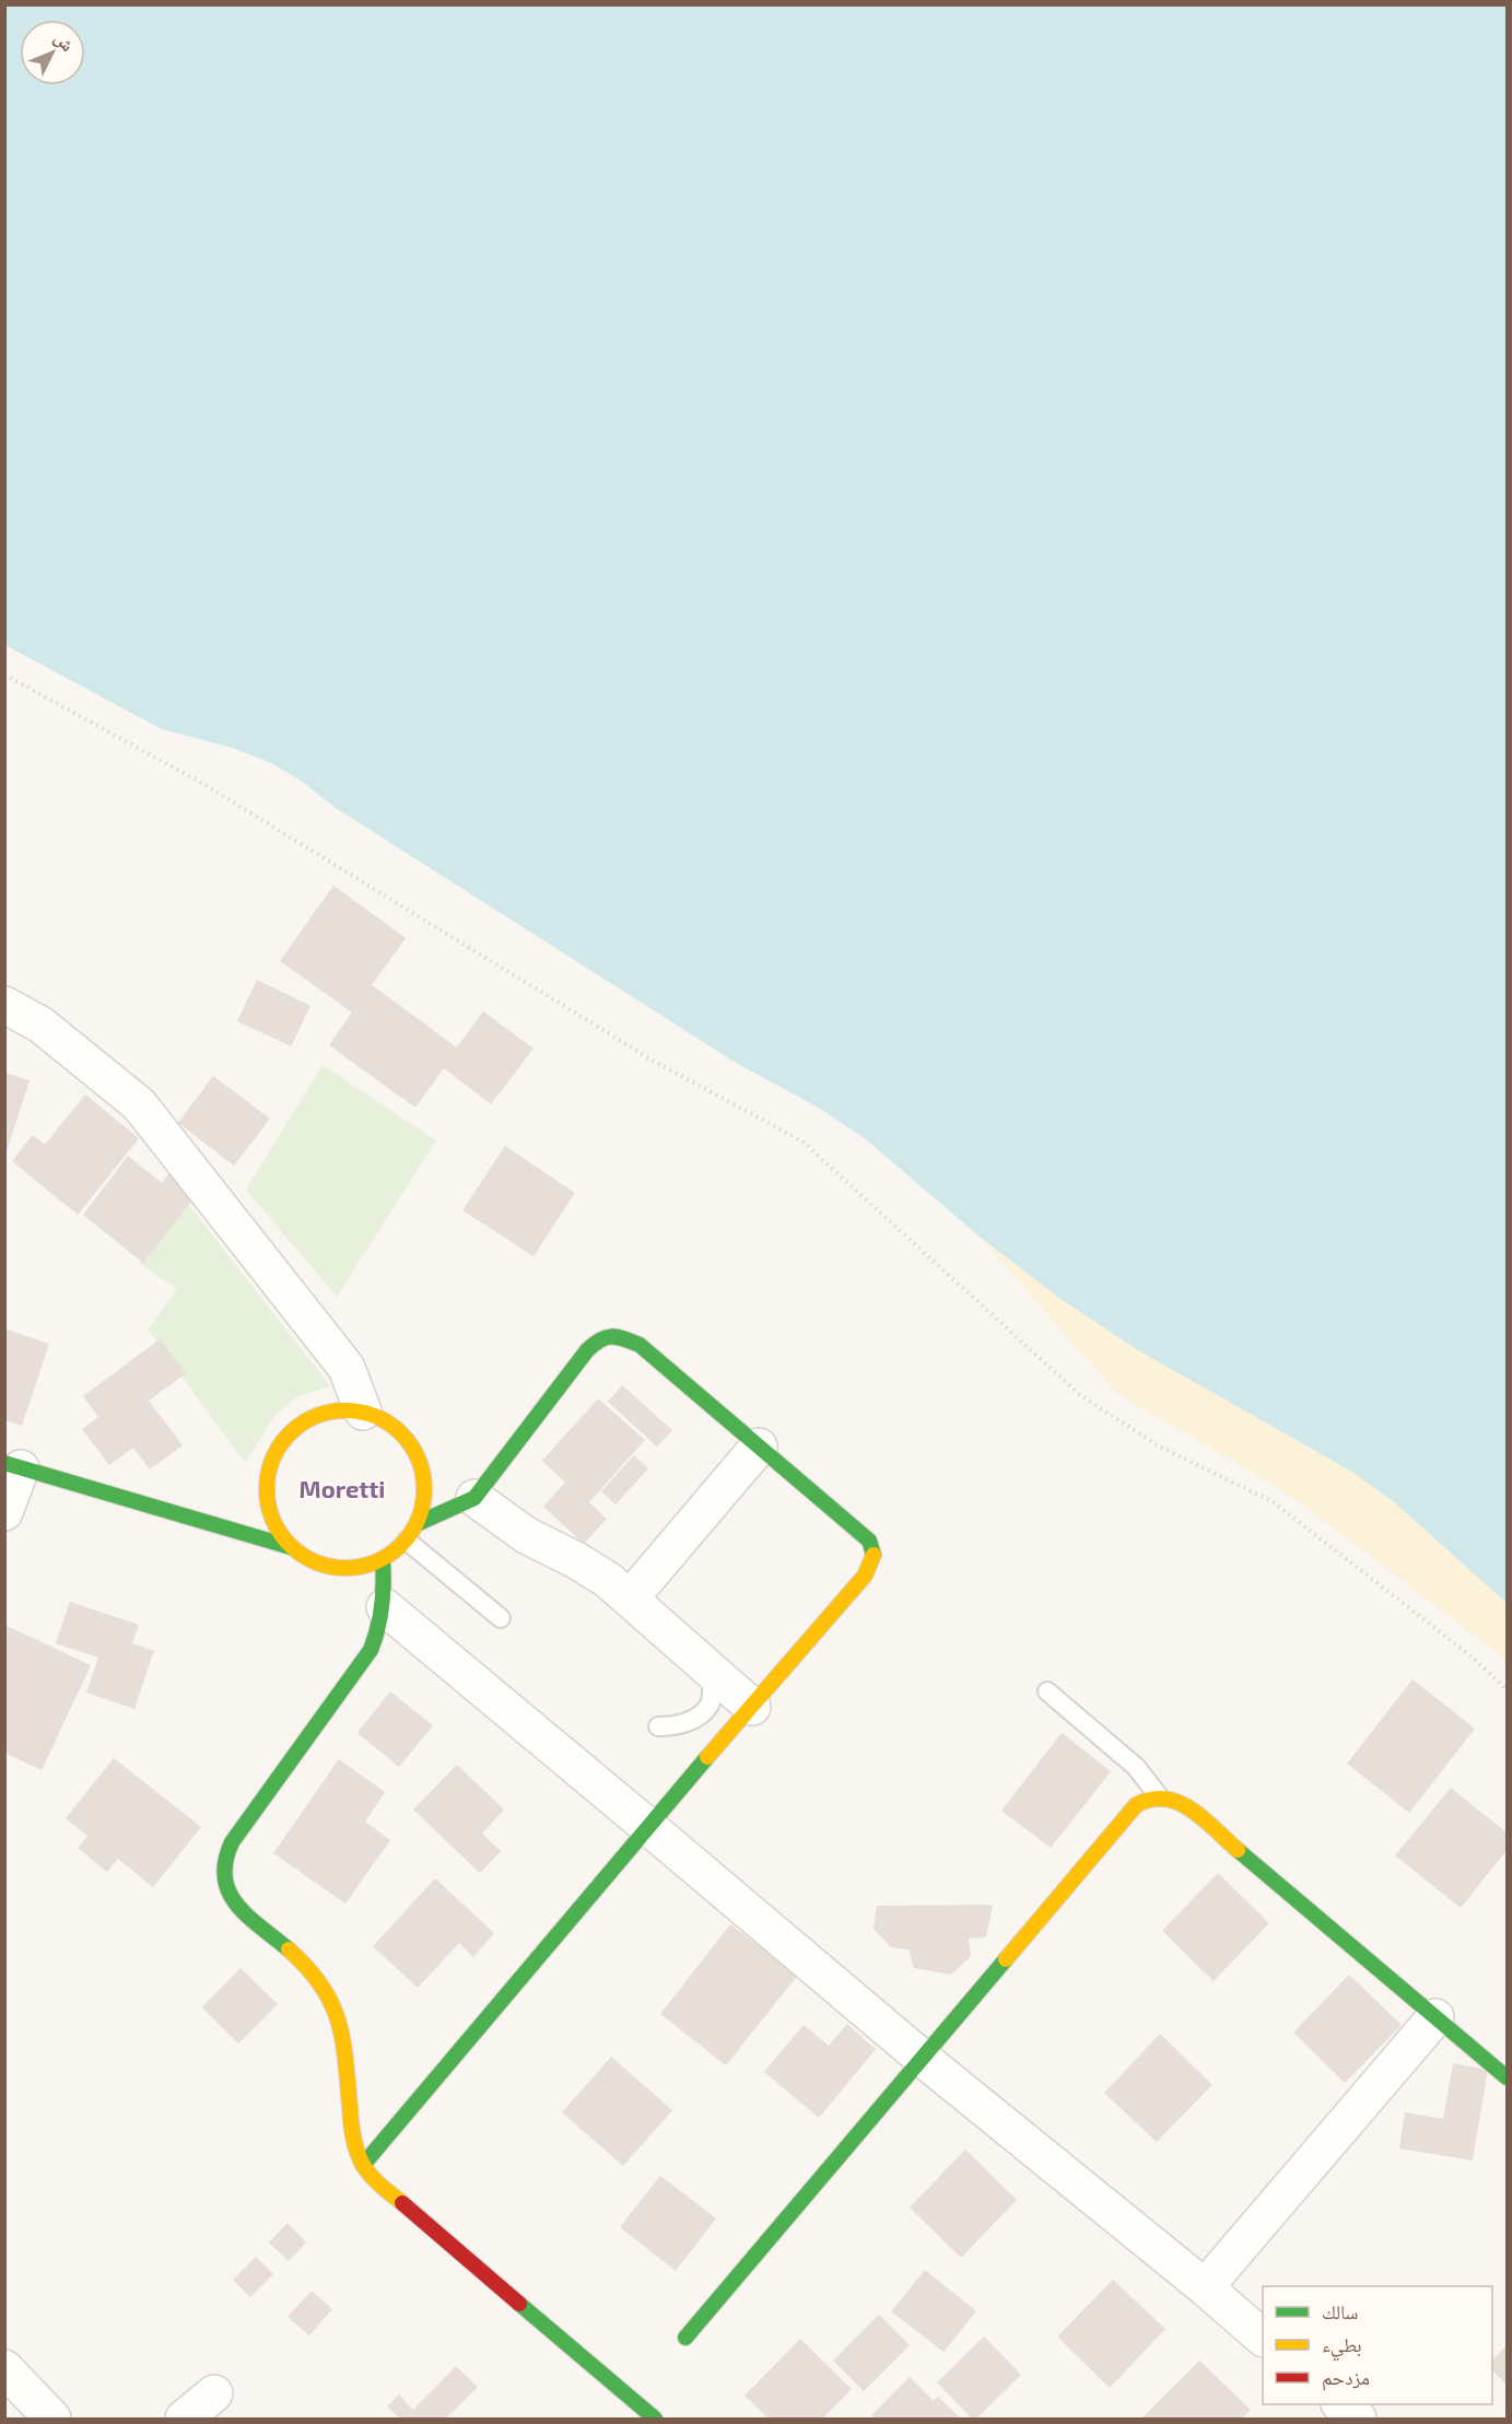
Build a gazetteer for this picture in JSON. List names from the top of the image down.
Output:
{
  "districts": ["Moretti"],
  "legend": ["سالك", "بطيء", "مزدحم"],
  "north": "top right"
}
